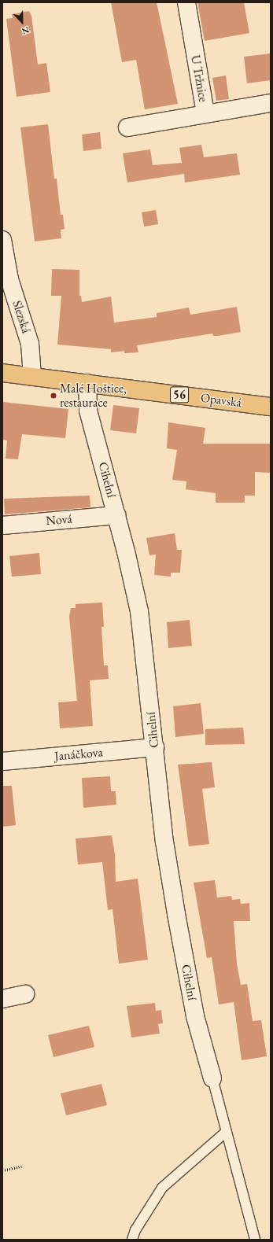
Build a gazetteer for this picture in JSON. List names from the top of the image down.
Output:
{
  "streets": {
    "main road": ["56", "Opavská"],
    "street": [
      "U Tržnice",
      "Slezská",
      "Cihelní",
      "Nová",
      "Janáčkova"
    ]
  },
  "crossings": [
    ["Slezská", "Opavská"],
    ["Opavská", "Cihelní"],
    ["Cihelní", "Nová"],
    ["Cihelní", "Janáčkova"]
  ],
  "places": ["Malé Hoštice, restaurace"],
  "north": "bottom"
}
